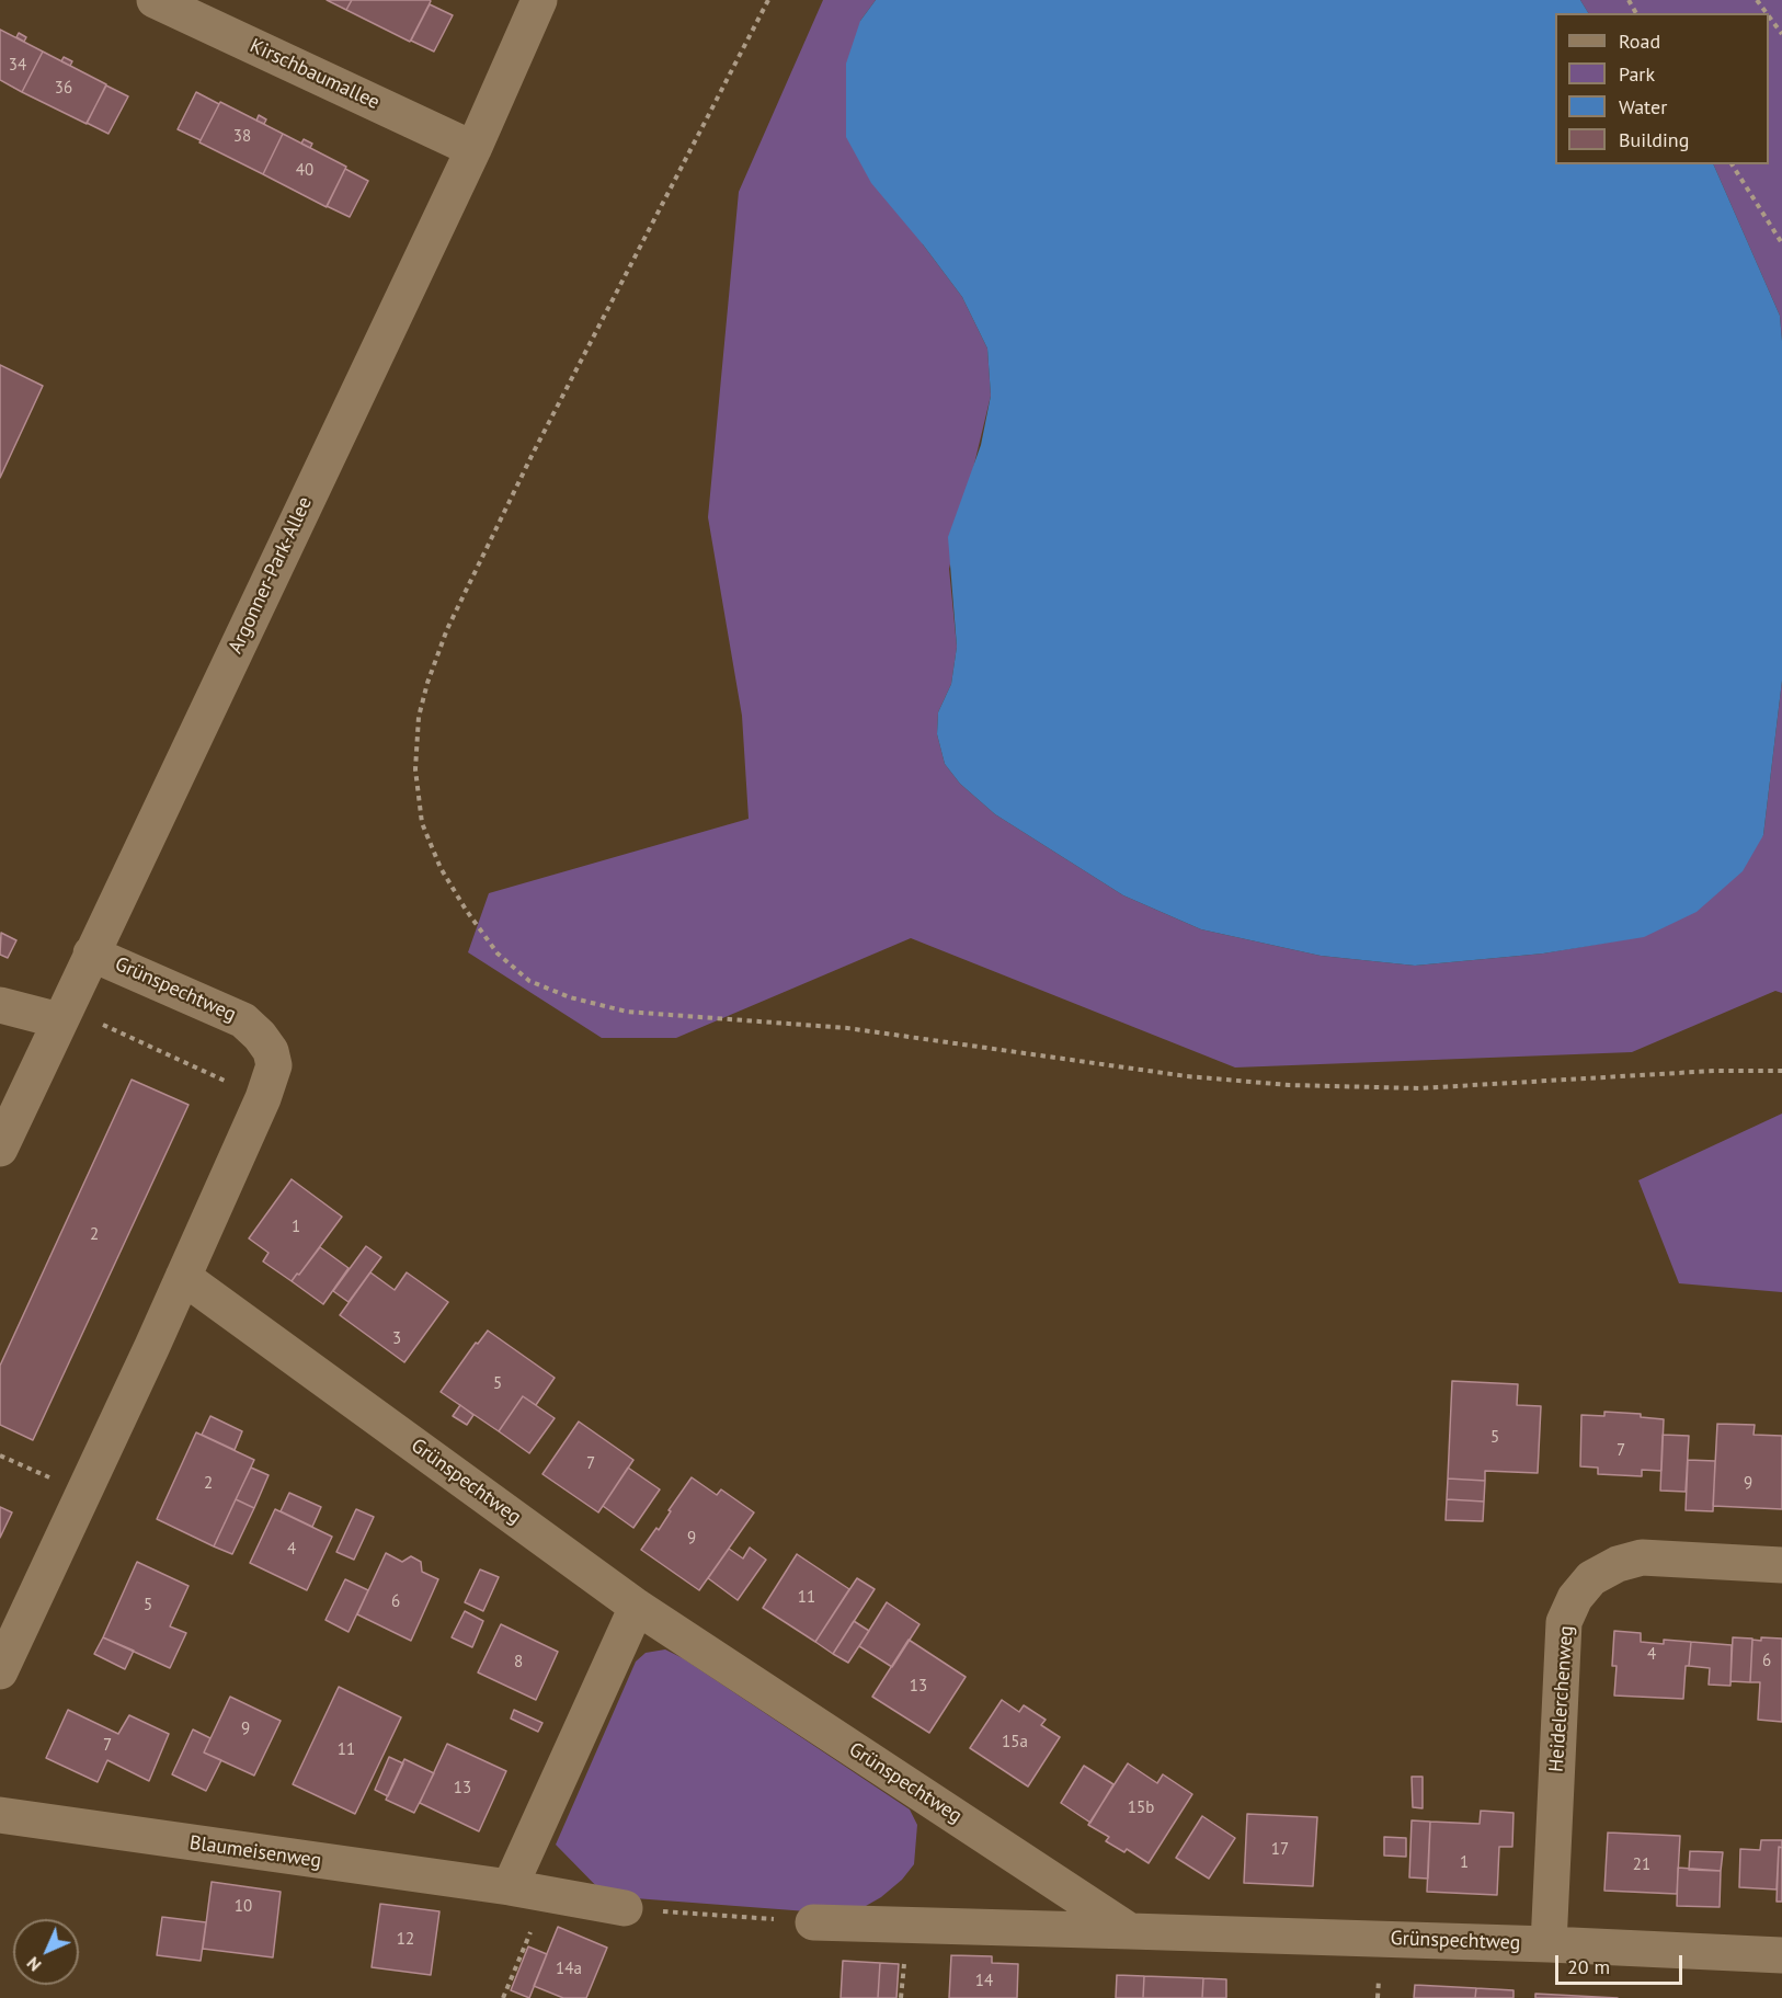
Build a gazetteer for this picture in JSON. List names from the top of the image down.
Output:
{
  "streets": {
    "street": [
      "Kirschbaumallee",
      "Argonner-Park-Allee",
      "Grünspechtweg",
      "Heidelerchenweg",
      "Blaumeisenweg"
    ]
  },
  "crossings": [
    ["Kirschbaumallee", "Argonner-Park-Allee"],
    ["Argonner-Park-Allee", "Grünspechtweg"],
    ["Grünspechtweg", "Heidelerchenweg"]
  ],
  "house_numbers": [
    "34",
    "36",
    "38",
    "40",
    "1",
    "2",
    "3",
    "5",
    "5",
    "7",
    "7",
    "2",
    "9",
    "9",
    "4",
    "11",
    "6",
    "5",
    "4",
    "6",
    "8",
    "13",
    "9",
    "15a",
    "7",
    "11",
    "13",
    "15b",
    "17",
    "1",
    "21",
    "10",
    "12",
    "14a",
    "14"
  ],
  "legend": [
    "Road",
    "Park",
    "Water",
    "Building"
  ],
  "scale_bar": "20 m",
  "north": "bottom left"
}
